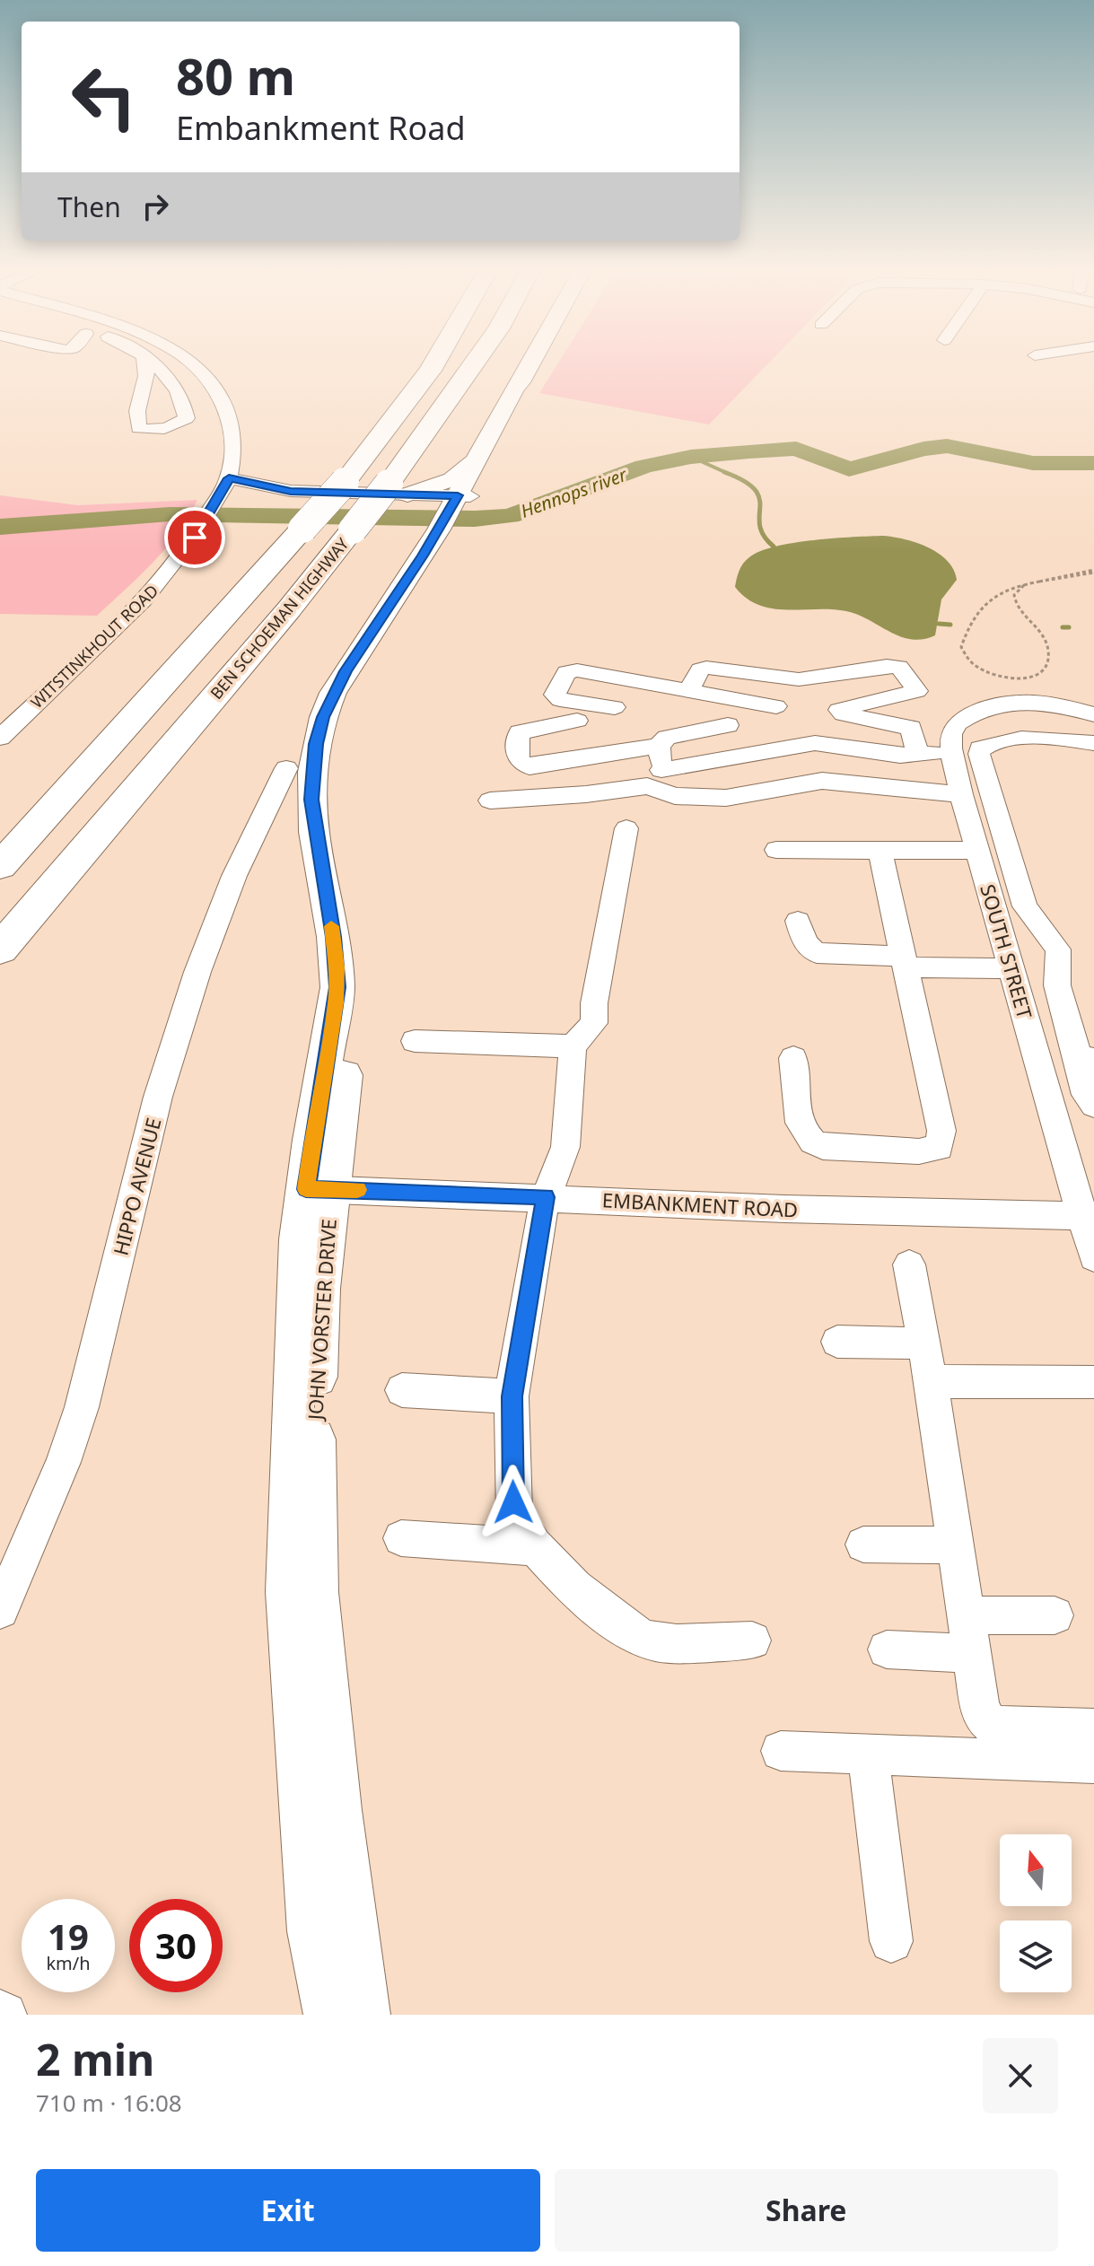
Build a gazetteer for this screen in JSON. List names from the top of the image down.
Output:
{
  "streets": {
    "highway": ["BEN SCHOEMAN HIGHWAY"],
    "main road": ["JOHN VORSTER DRIVE"],
    "street": [
      "WITSTINKHOUT ROAD",
      "SOUTH STREET",
      "HIPPO AVENUE",
      "EMBANKMENT ROAD"
    ]
  },
  "crossings": [
    ["SOUTH STREET", "EMBANKMENT ROAD"],
    ["EMBANKMENT ROAD", "JOHN VORSTER DRIVE"]
  ],
  "water": ["Hennops river"],
  "north": "top",
  "page": {
    "turn": ["80 m", "Embankment Road"],
    "then": "Then",
    "speed": "19 km/h",
    "limit": "30",
    "heading": ["2 min", "710 m · 16:08"],
    "buttons": ["Exit", "Share"]
  }
}
